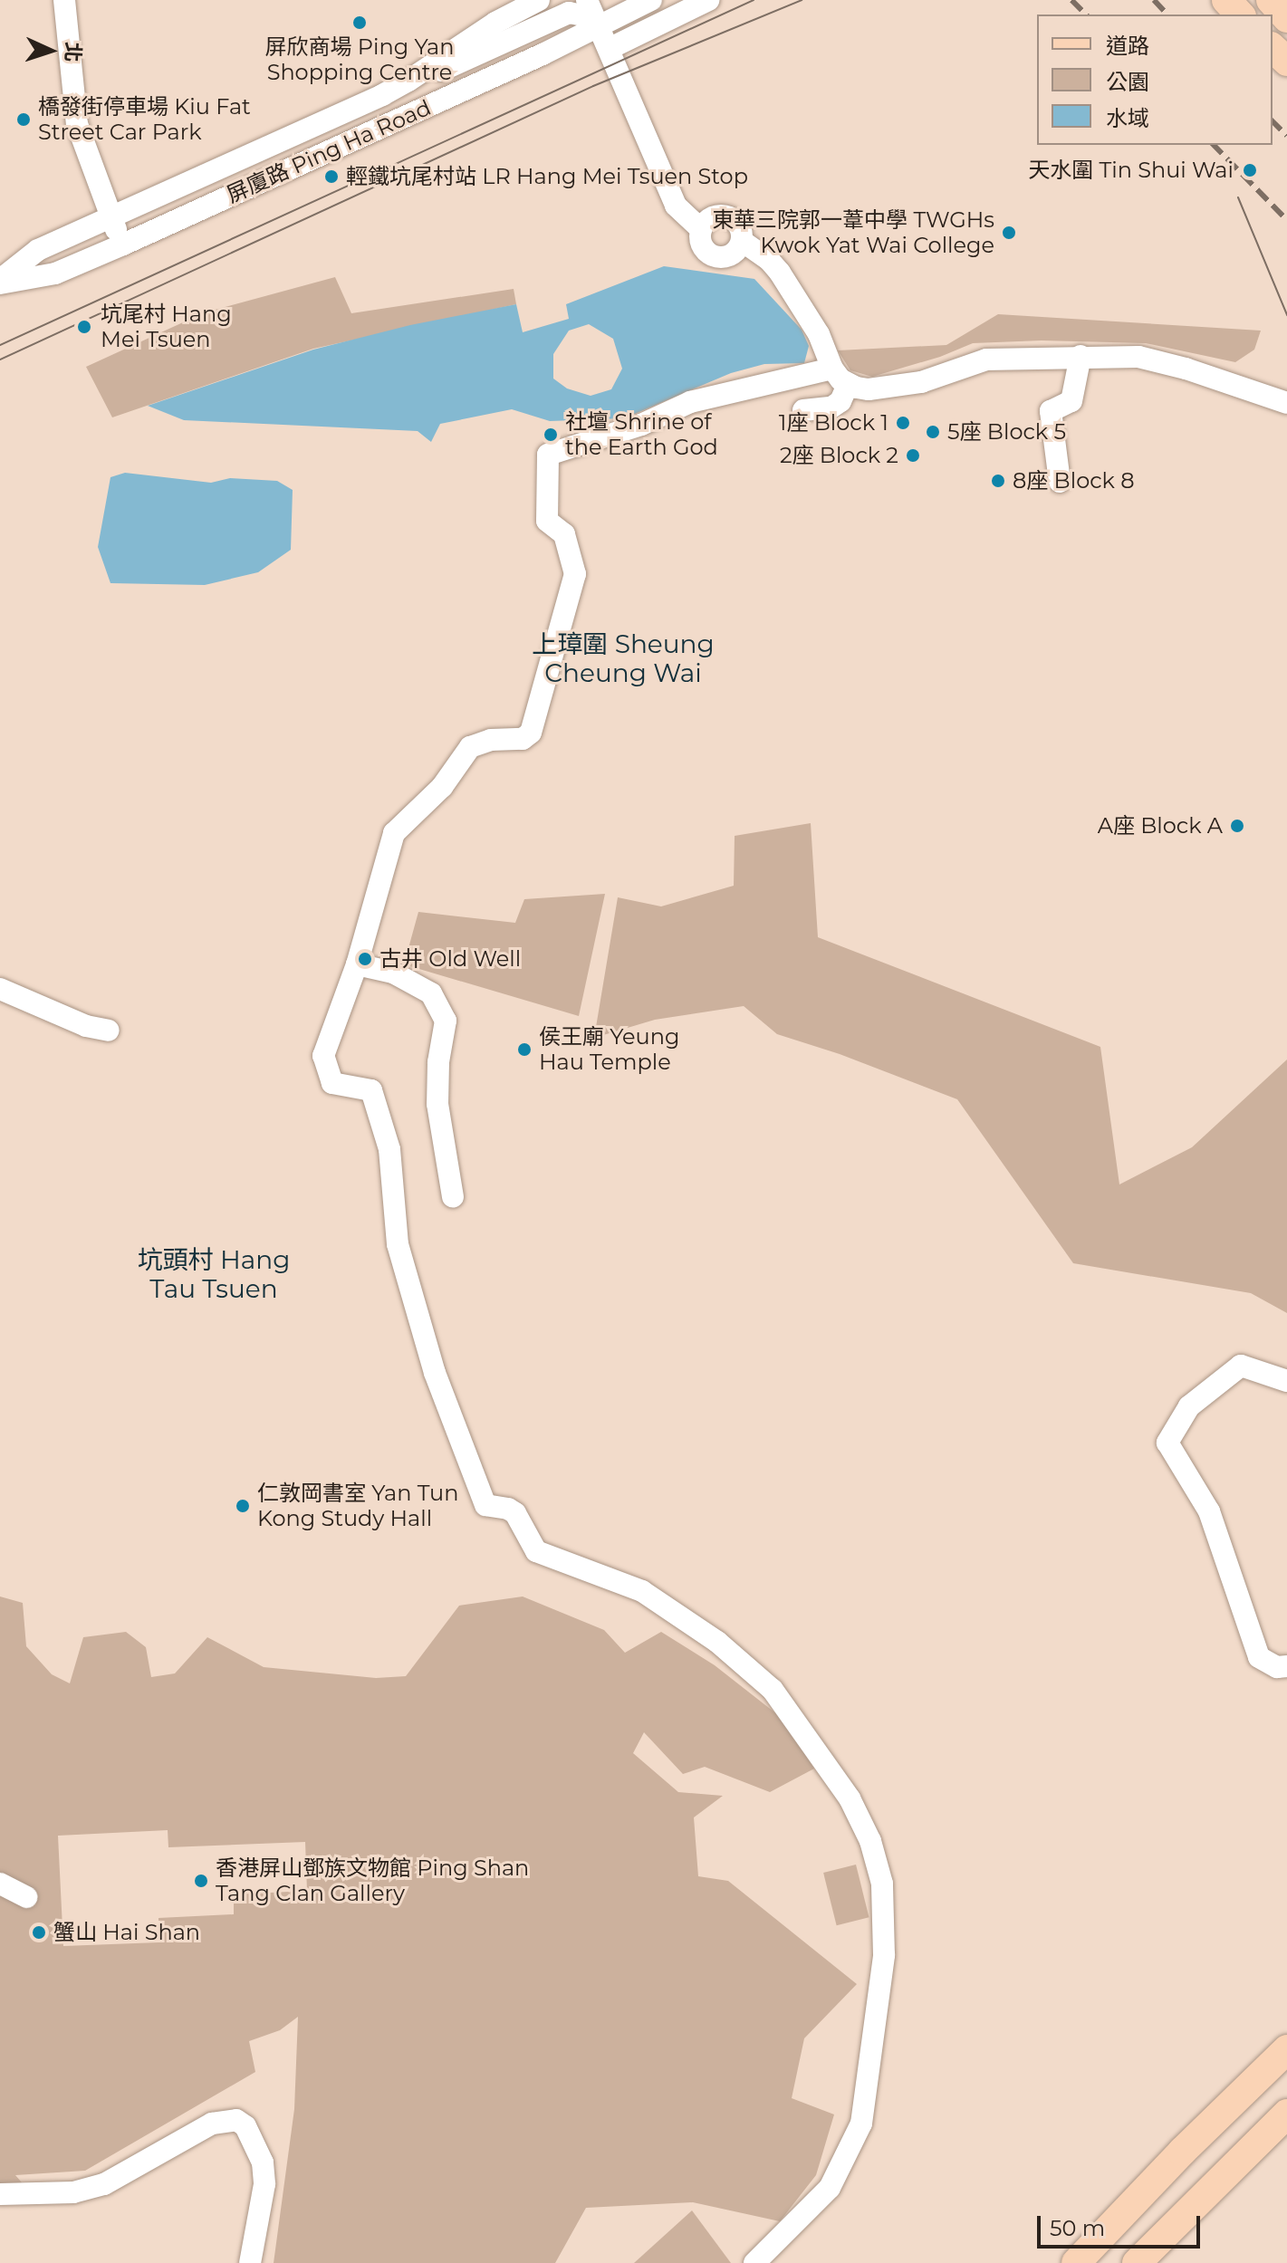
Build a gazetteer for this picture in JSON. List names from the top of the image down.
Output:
{
  "streets": {
    "street": ["屏廈路 Ping Ha Road"]
  },
  "districts": ["上璋圍 Sheung Cheung Wai", "坑頭村 Hang Tau Tsuen"],
  "places": [
    "屏欣商場 Ping Yan Shopping Centre",
    "橋發街停車場 Kiu Fat Street Car Park",
    "天水圍 Tin Shui Wai",
    "輕鐵坑尾村站 LR Hang Mei Tsuen Stop",
    "東華三院郭一葦中學 TWGHs Kwok Yat Wai College",
    "坑尾村 Hang Mei Tsuen",
    "1座 Block 1",
    "5座 Block 5",
    "社壇 Shrine of the Earth God",
    "2座 Block 2",
    "8座 Block 8",
    "A座 Block A",
    "古井 Old Well",
    "侯王廟 Yeung Hau Temple",
    "仁敦岡書室 Yan Tun Kong Study Hall",
    "香港屏山鄧族文物館 Ping Shan Tang Clan Gallery",
    "蟹山 Hai Shan"
  ],
  "legend": ["道路", "公園", "水域"],
  "scale_bar": "50 m",
  "north": "right"
}
